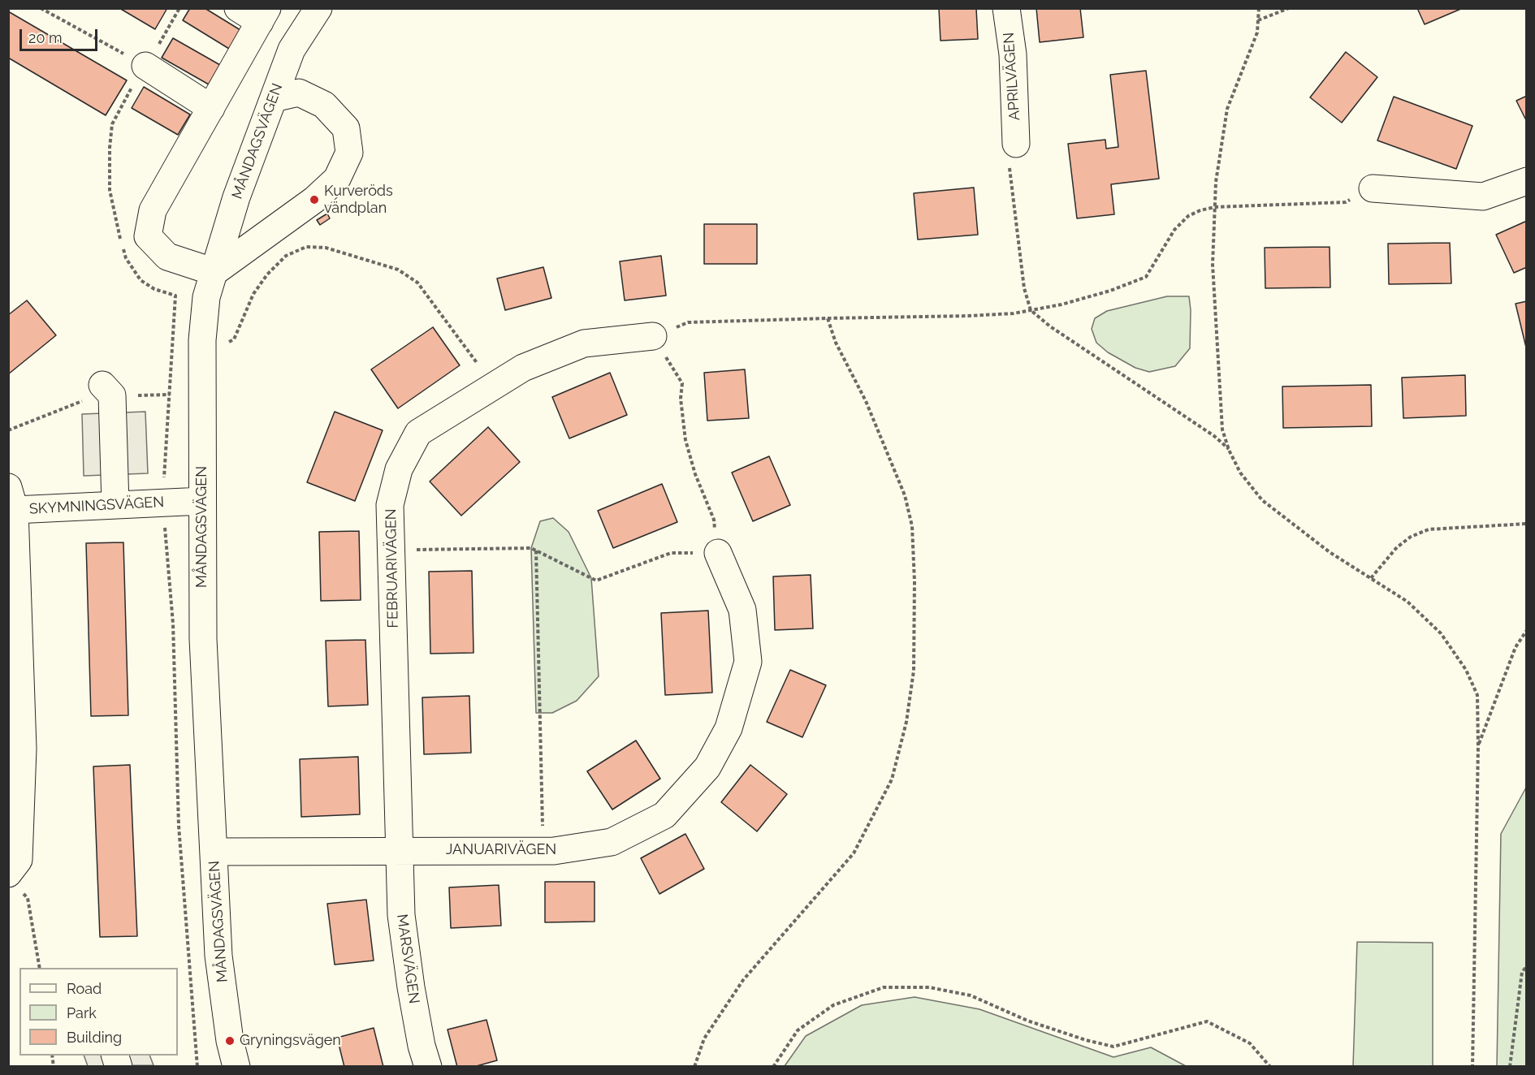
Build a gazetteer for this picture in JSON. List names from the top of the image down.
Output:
{
  "streets": {
    "street": [
      "APRILVÄGEN",
      "MÅNDAGSVÄGEN",
      "SKYMNINGSVÄGEN",
      "FEBRUARIVÄGEN",
      "JANUARIVÄGEN",
      "MARSVÄGEN"
    ]
  },
  "crossings": [
    ["MÅNDAGSVÄGEN", "SKYMNINGSVÄGEN"],
    ["MÅNDAGSVÄGEN", "JANUARIVÄGEN"],
    ["FEBRUARIVÄGEN", "JANUARIVÄGEN"],
    ["FEBRUARIVÄGEN", "MARSVÄGEN"],
    ["JANUARIVÄGEN", "MARSVÄGEN"]
  ],
  "places": ["Kurveröds vändplan", "Gryningsvägen"],
  "legend": ["Road", "Park", "Building"],
  "scale_bar": "20 m"
}
